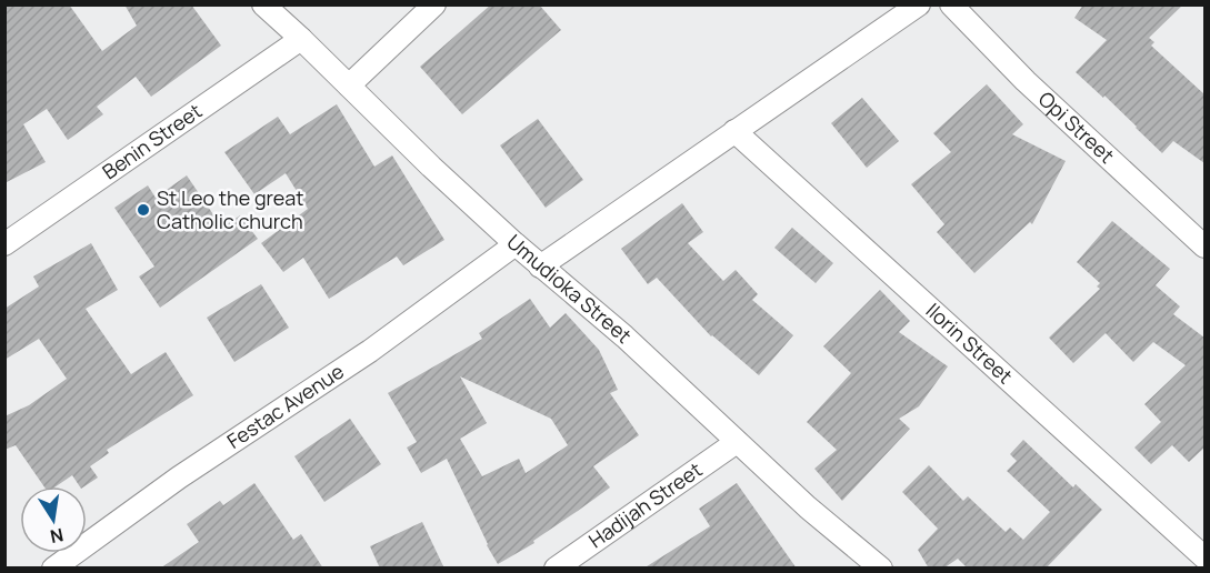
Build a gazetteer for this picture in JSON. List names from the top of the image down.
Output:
{
  "streets": {
    "street": [
      "Opi Street",
      "Benin Street",
      "Umudioka Street",
      "Ilorin Street",
      "Festac Avenue",
      "Hadijah Street"
    ]
  },
  "crossings": [
    ["Benin Street", "Umudioka Street"],
    ["Umudioka Street", "Festac Avenue"],
    ["Umudioka Street", "Hadijah Street"]
  ],
  "places": ["St Leo the great Catholic church"],
  "north": "bottom"
}
